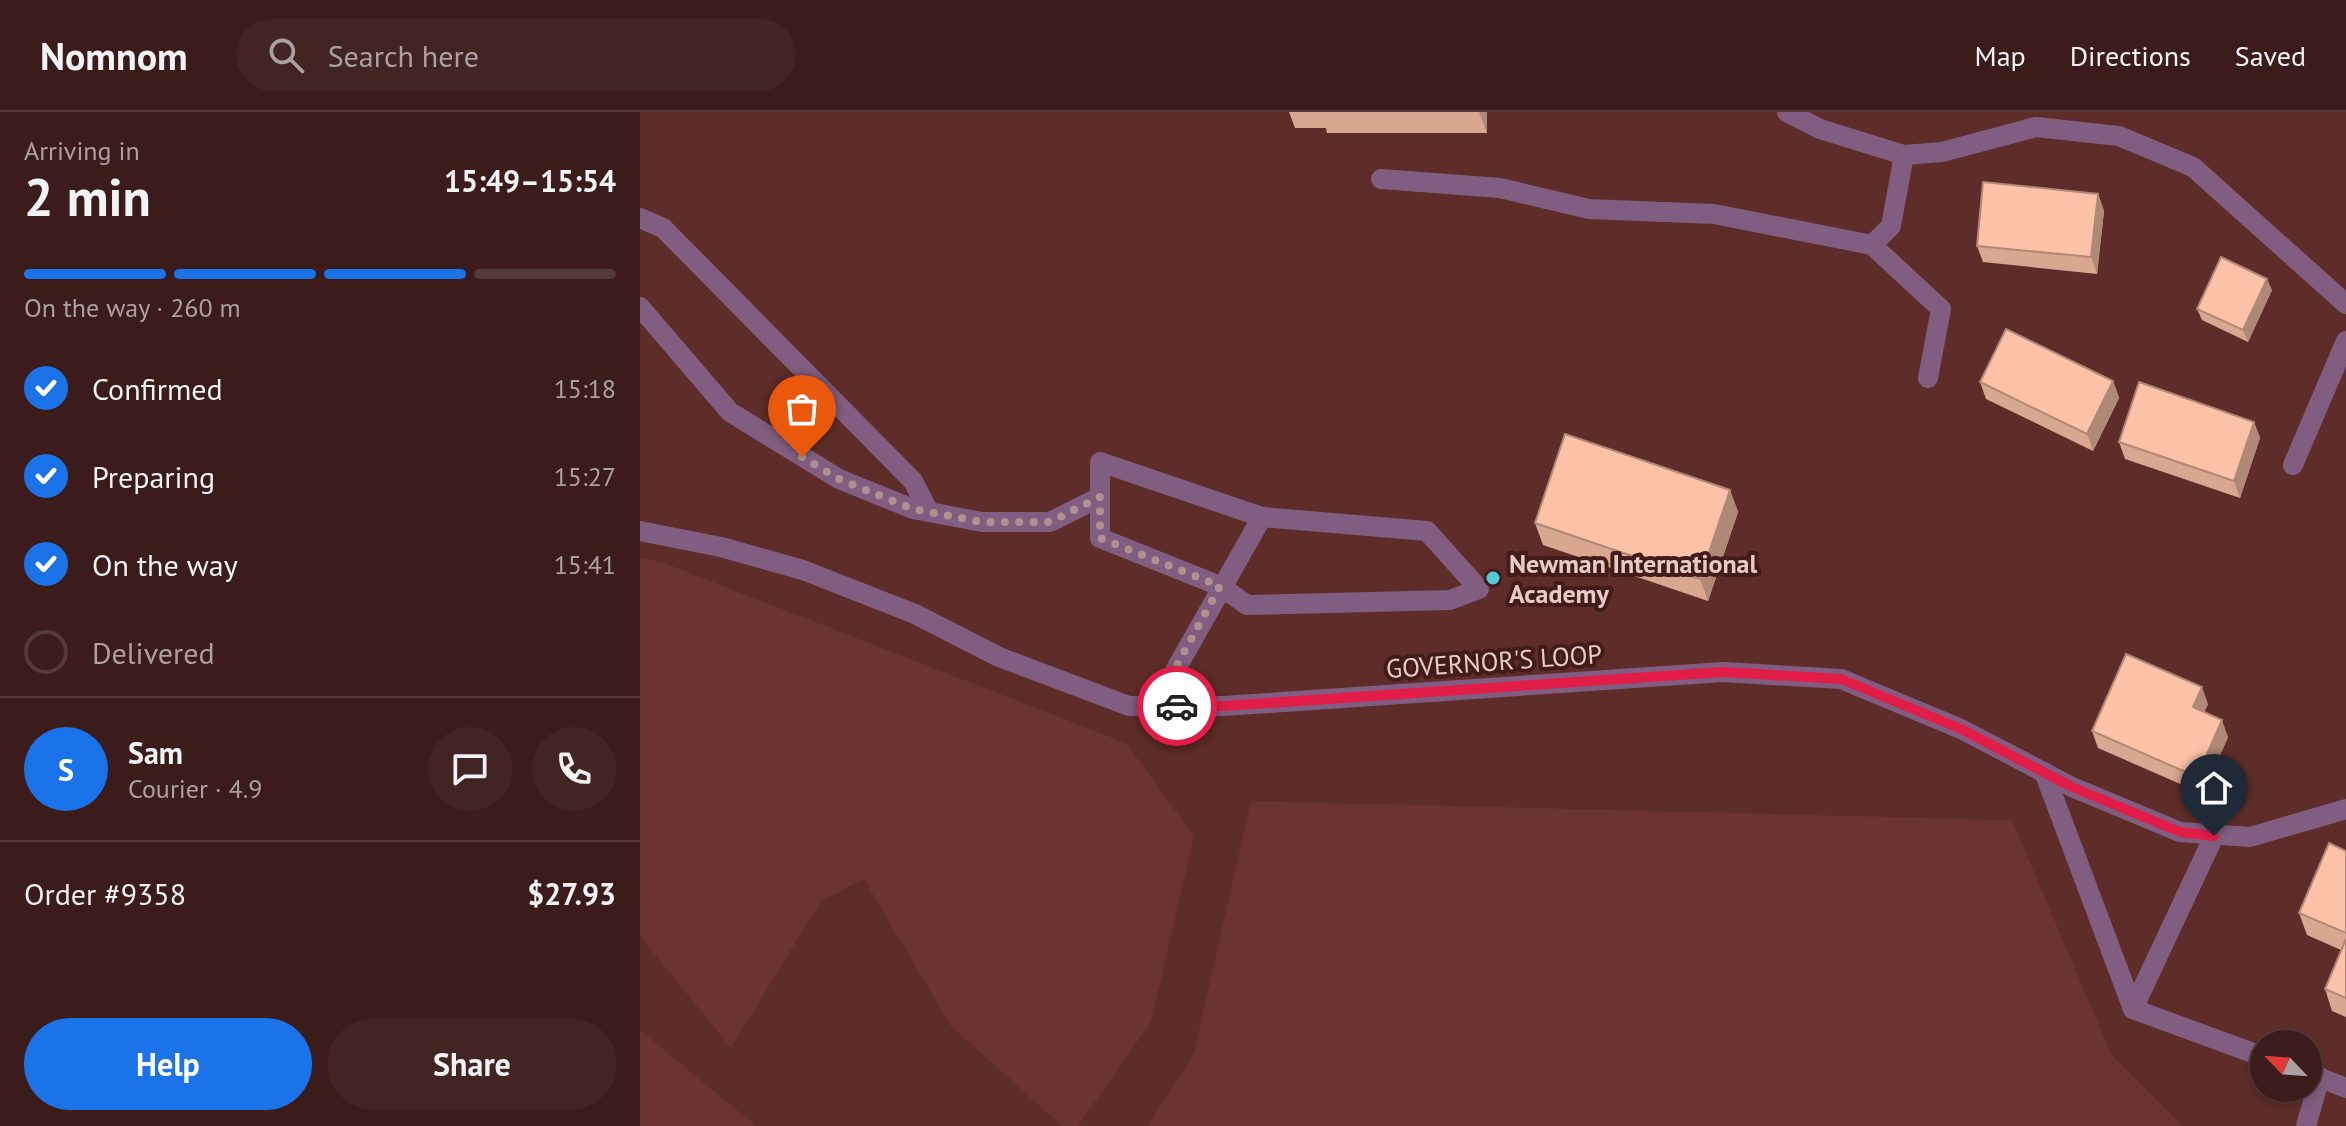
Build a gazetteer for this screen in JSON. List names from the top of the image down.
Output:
{
  "streets": {
    "street": ["GOVERNOR'S LOOP"]
  },
  "places": ["Newman International Academy"],
  "north": "top left",
  "page": {
    "header": "Nomnom",
    "search": "Search here",
    "nav": ["Map", "Directions", "Saved"],
    "heading": ["2 min", "Arriving in", "15:49–15:54"],
    "panel": [
      "Sam",
      "Courier · 4.9",
      "Order #9358",
      "$27.93"
    ],
    "bar": "On the way · 260 m",
    "list": [
      ["Confirmed", "15:18"],
      ["Preparing", "15:27"],
      ["On the way", "15:41"],
      "Delivered"
    ],
    "round": "S",
    "buttons": ["Help", "Share"]
  }
}
